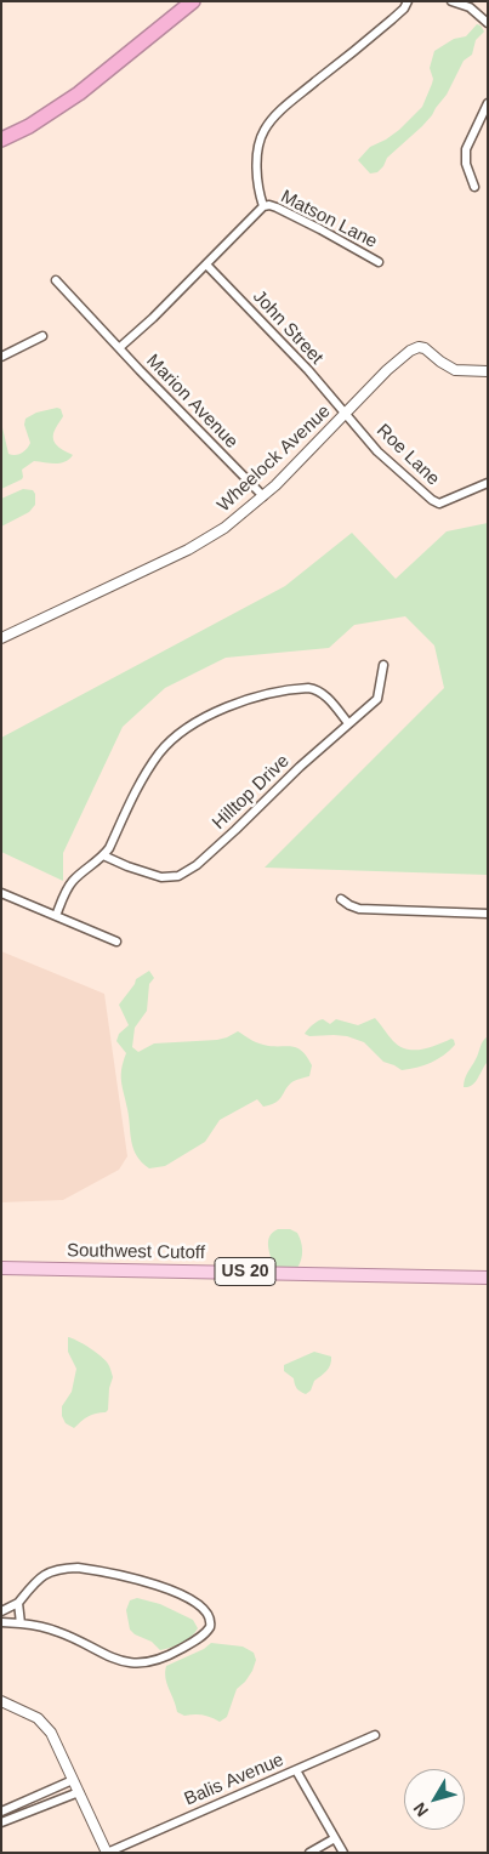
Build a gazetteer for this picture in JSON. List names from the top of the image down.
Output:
{
  "streets": {
    "main road": ["Southwest Cutoff", "US 20"],
    "street": [
      "Matson Lane",
      "John Street",
      "Marion Avenue",
      "Roe Lane",
      "Wheelock Avenue",
      "Hilltop Drive",
      "Balis Avenue"
    ]
  },
  "crossings": [
    ["John Street", "Roe Lane"],
    ["John Street", "Wheelock Avenue"],
    ["Marion Avenue", "Wheelock Avenue"],
    ["Roe Lane", "Wheelock Avenue"]
  ],
  "north": "bottom left"
}
